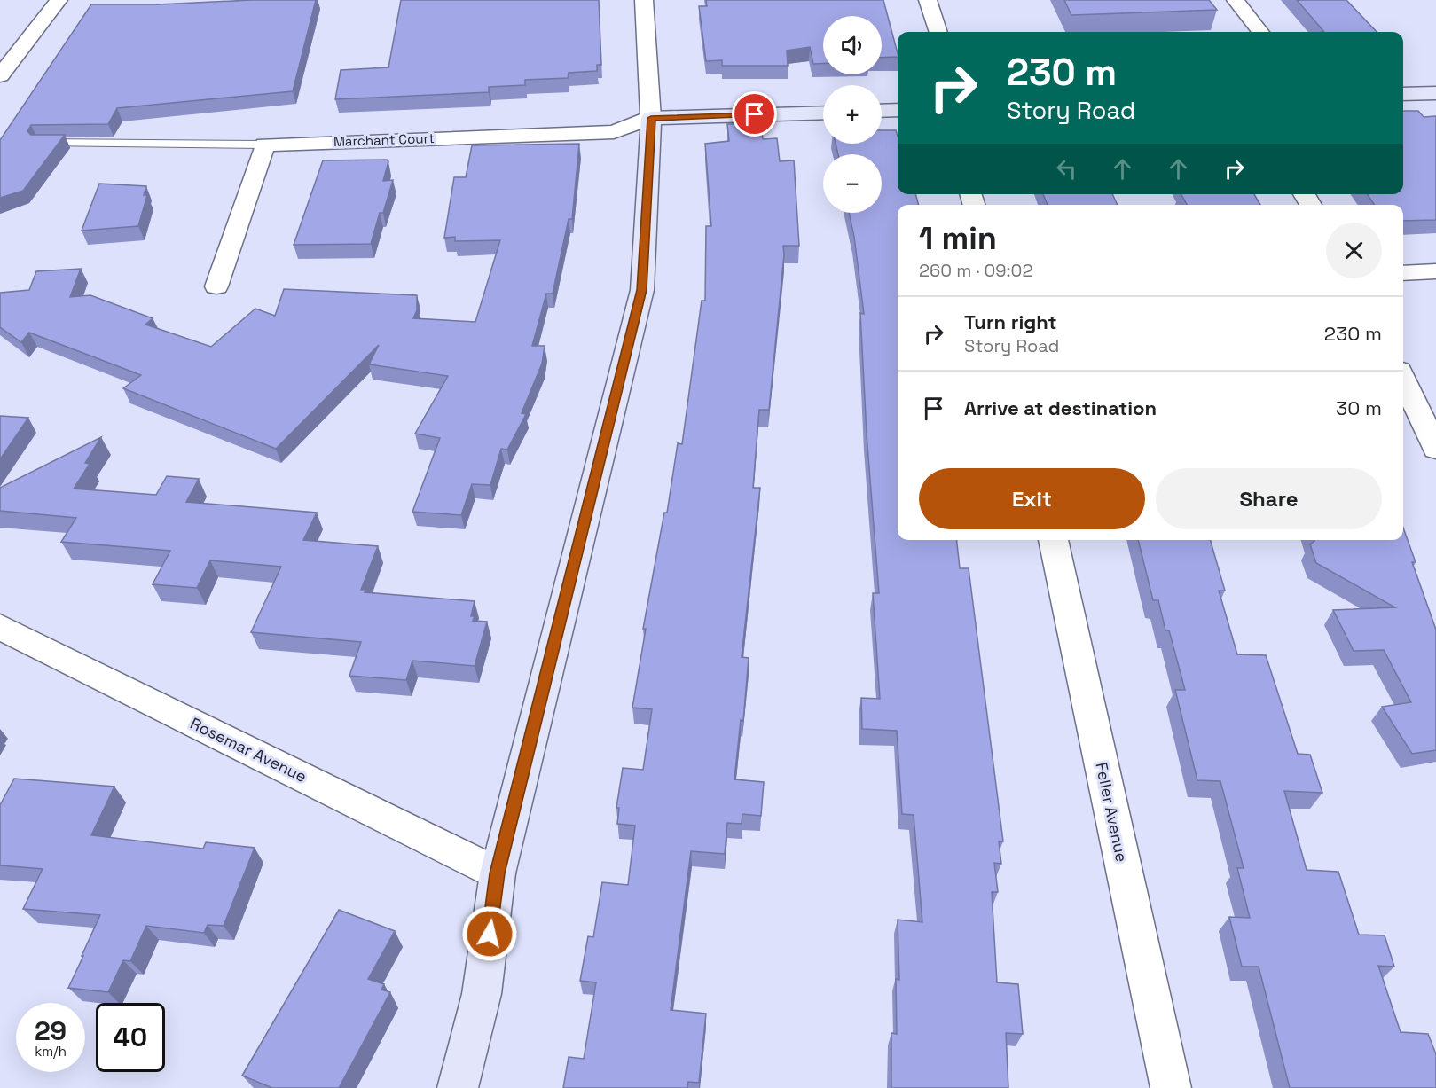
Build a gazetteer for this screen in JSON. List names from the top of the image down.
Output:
{
  "streets": {
    "street": ["Marchant Court", "Rosemar Avenue", "Feller Avenue"]
  },
  "page": {
    "map_buttons": ["+", "−"],
    "turn": ["230 m", "Story Road"],
    "heading": ["1 min", "260 m · 09:02"],
    "list": [
      {
        "name": "Turn right",
        "note": "Story Road",
        "value": "230 m"
      },
      {
        "name": "Arrive at destination",
        "value": "30 m"
      }
    ],
    "buttons": ["Exit", "Share"],
    "speed": "29 km/h",
    "limit": "40"
  }
}
